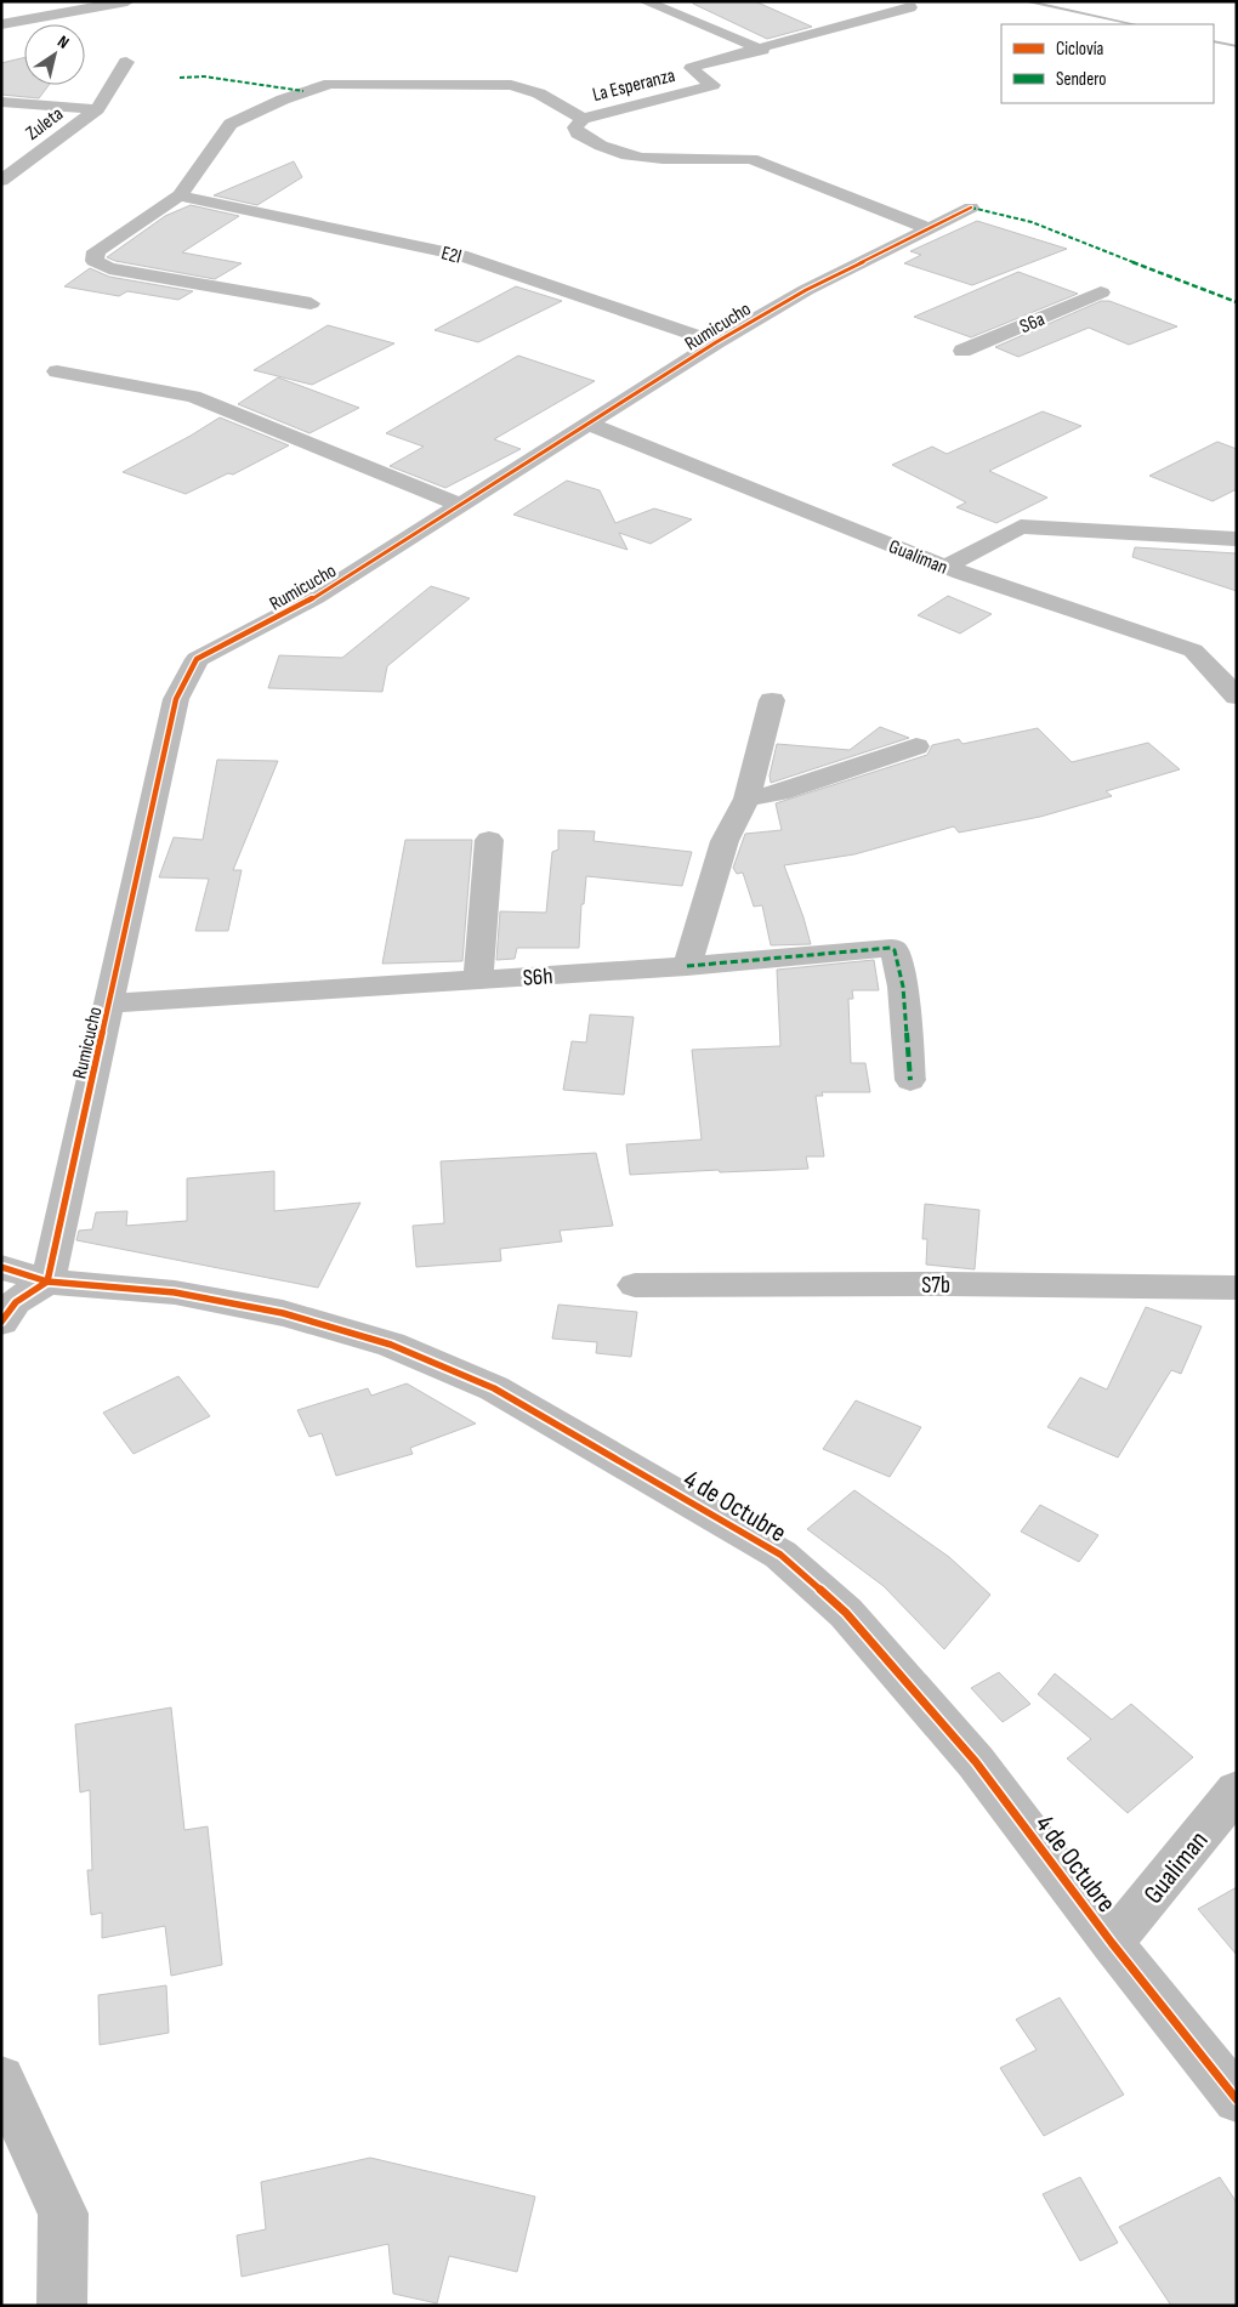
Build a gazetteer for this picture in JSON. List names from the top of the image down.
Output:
{
  "streets": {
    "street": [
      "La Esperanza",
      "Zuleta",
      "E2l",
      "S6a",
      "Rumicucho",
      "Gualiman",
      "S6h",
      "S7b",
      "4 de Octubre"
    ]
  },
  "crossings": [
    ["La Esperanza", "E2l"],
    ["E2l", "Rumicucho"],
    ["Rumicucho", "Gualiman"],
    ["Rumicucho", "S6h"],
    ["Rumicucho", "4 de Octubre"],
    ["Gualiman", "4 de Octubre"]
  ],
  "legend": ["Ciclovía", "Sendero"],
  "north": "top right"
}
